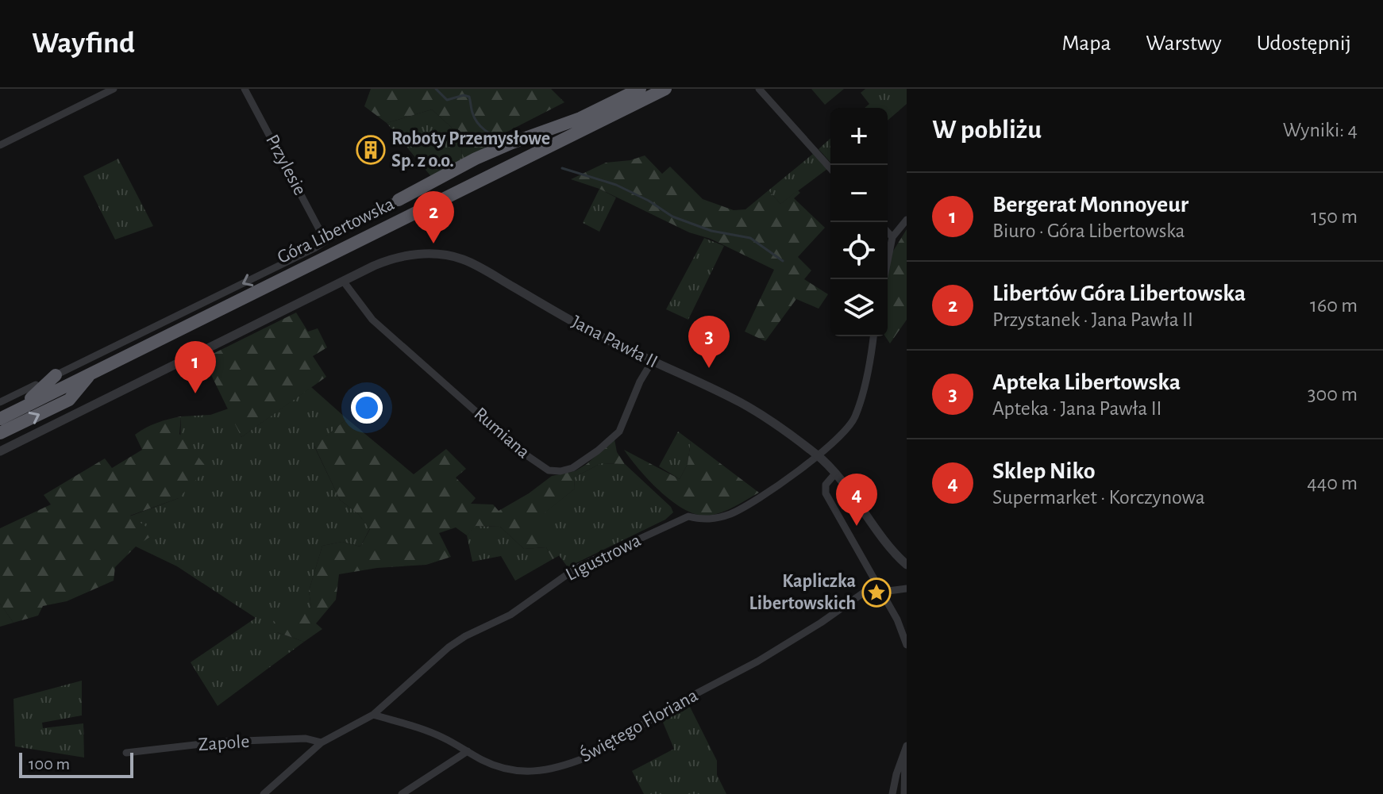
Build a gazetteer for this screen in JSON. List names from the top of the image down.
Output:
{
  "streets": {
    "highway": ["Góra Libertowska"],
    "street": [
      "Przylesie",
      "Jana Pawła II",
      "Rumiana",
      "Ligustrowa",
      "Świętego Floriana",
      "Zapole"
    ]
  },
  "crossings": [
    ["Przylesie", "Góra Libertowska"],
    ["Jana Pawła II", "Rumiana"],
    ["Jana Pawła II", "Ligustrowa"],
    ["Ligustrowa", "Świętego Floriana"]
  ],
  "places": {
    "building": ["Roboty Przemysłowe Sp. z o.o."],
    "place": ["Kapliczka Libertowskich"]
  },
  "scale_bar": "100 m",
  "page": {
    "header": "Wayfind",
    "nav": ["Mapa", "Warstwy", "Udostępnij"],
    "heading": ["W pobliżu", "Wyniki: 4"],
    "map_buttons": ["+", "−"],
    "list": [
      {
        "mark": "1",
        "name": "Bergerat Monnoyeur",
        "note": "Biuro · Góra Libertowska",
        "value": "150 m"
      },
      {
        "mark": "2",
        "name": "Libertów Góra Libertowska",
        "note": "Przystanek · Jana Pawła II",
        "value": "160 m"
      },
      {
        "mark": "3",
        "name": "Apteka Libertowska",
        "note": "Apteka · Jana Pawła II",
        "value": "300 m"
      },
      {
        "mark": "4",
        "name": "Sklep Niko",
        "note": "Supermarket · Korczynowa",
        "value": "440 m"
      }
    ],
    "pins": [
      "2",
      "3",
      "1",
      "4"
    ],
    "scale": "100 m"
  }
}
